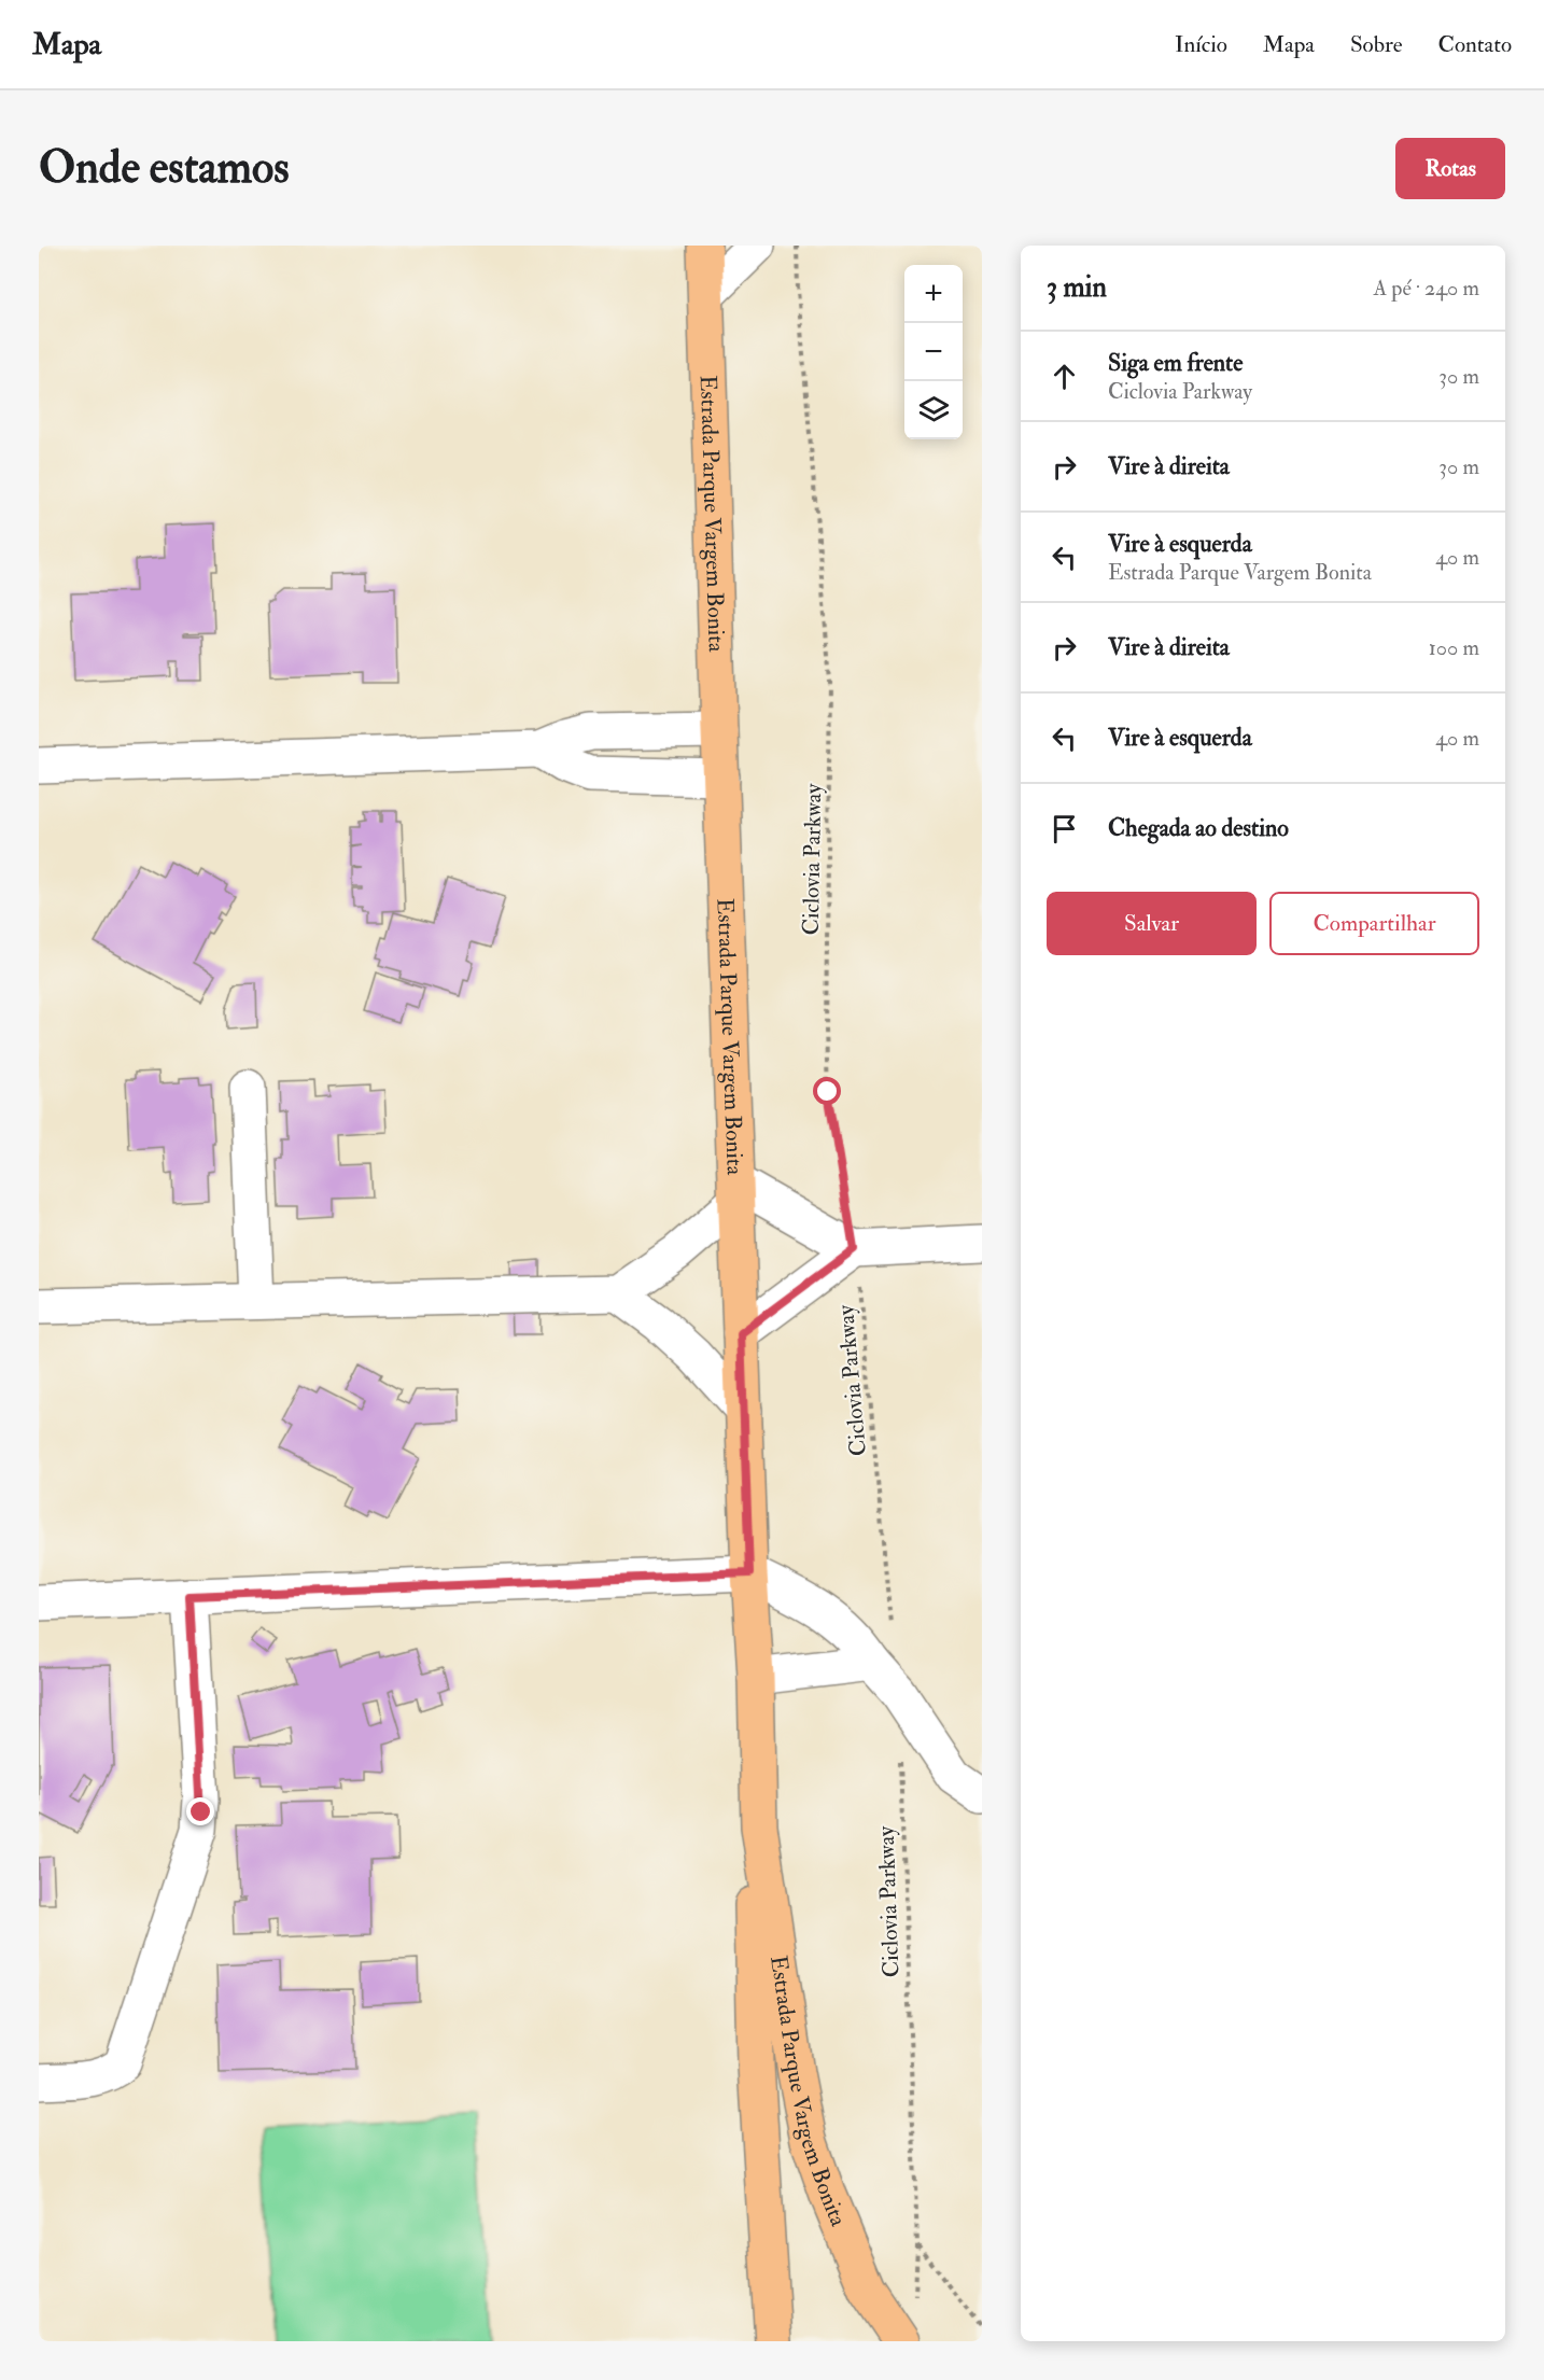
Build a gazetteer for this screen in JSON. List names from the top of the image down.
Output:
{
  "streets": {
    "main road": ["Estrada Parque Vargem Bonita"],
    "path": ["Ciclovia Parkway"]
  },
  "page": {
    "header": "Mapa",
    "nav": [
      "Início",
      "Mapa",
      "Sobre",
      "Contato"
    ],
    "buttons": [
      "Rotas",
      ["Salvar", "Compartilhar"]
    ],
    "title": "Onde estamos",
    "heading": ["3 min", "A pé · 240 m"],
    "map_buttons": ["+", "−"],
    "list": [
      ["Siga em frente", "Ciclovia Parkway", "30 m"],
      ["Vire à direita", "30 m"],
      ["Vire à esquerda", "Estrada Parque Vargem Bonita", "40 m"],
      ["Vire à direita", "100 m"],
      ["Vire à esquerda", "40 m"],
      "Chegada ao destino"
    ]
  }
}
